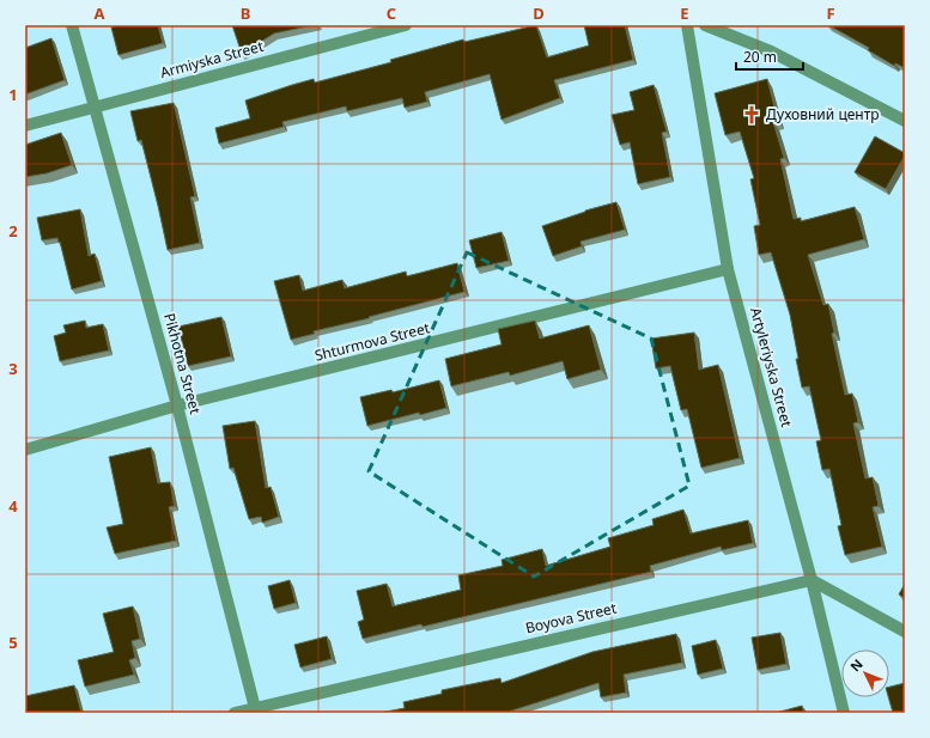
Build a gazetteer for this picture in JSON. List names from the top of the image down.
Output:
{
  "streets": {
    "street": [
      "Armiyska Street",
      "Shturmova Street",
      "Pikhotna Street",
      "Artyleriyska Street",
      "Boyova Street"
    ]
  },
  "crossings": [
    ["Armiyska Street", "Pikhotna Street"],
    ["Shturmova Street", "Pikhotna Street"],
    ["Shturmova Street", "Artyleriyska Street"],
    ["Pikhotna Street", "Boyova Street"],
    ["Artyleriyska Street", "Boyova Street"]
  ],
  "places": {
    "church": ["Духовний центр"]
  },
  "scale_bar": "20 m",
  "north": "top left",
  "grid": {
    "columns": [
      "A",
      "B",
      "C",
      "D",
      "E",
      "F"
    ],
    "rows": [
      "1",
      "2",
      "3",
      "4",
      "5"
    ]
  }
}
